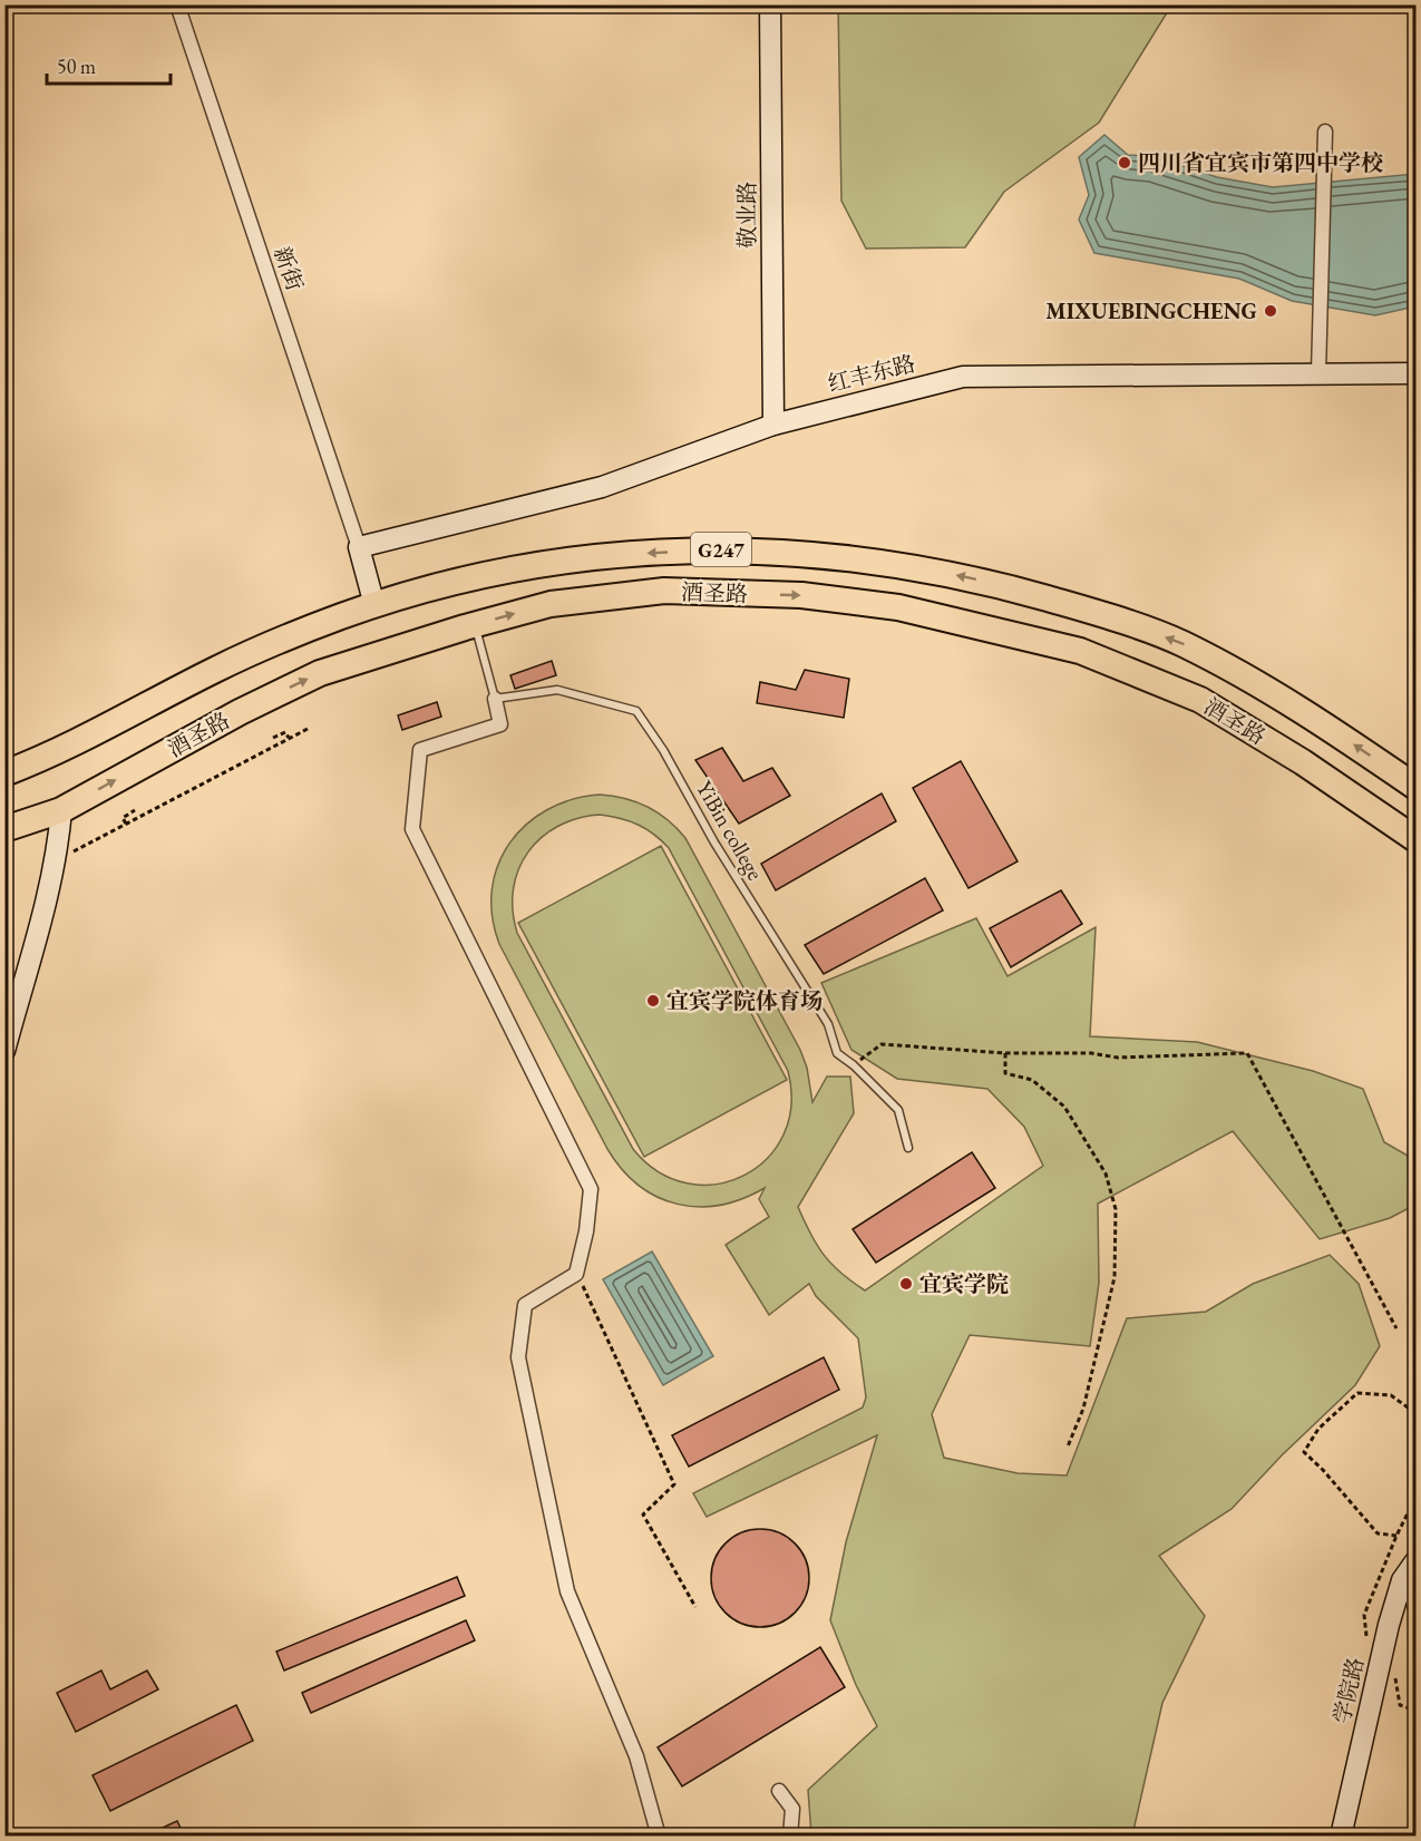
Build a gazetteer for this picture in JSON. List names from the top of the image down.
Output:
{
  "streets": {
    "highway": ["G247", "酒圣路"],
    "street": [
      "敬业路",
      "新街",
      "红丰东路",
      "学院路"
    ],
    "lane": ["YiBin college"]
  },
  "crossings": [
    ["敬业路", "红丰东路"],
    ["新街", "红丰东路"]
  ],
  "places": [
    "四川省宜宾市第四中学校",
    "MIXUEBINGCHENG",
    "宜宾学院体育场",
    "宜宾学院"
  ],
  "scale_bar": "50 m"
}
